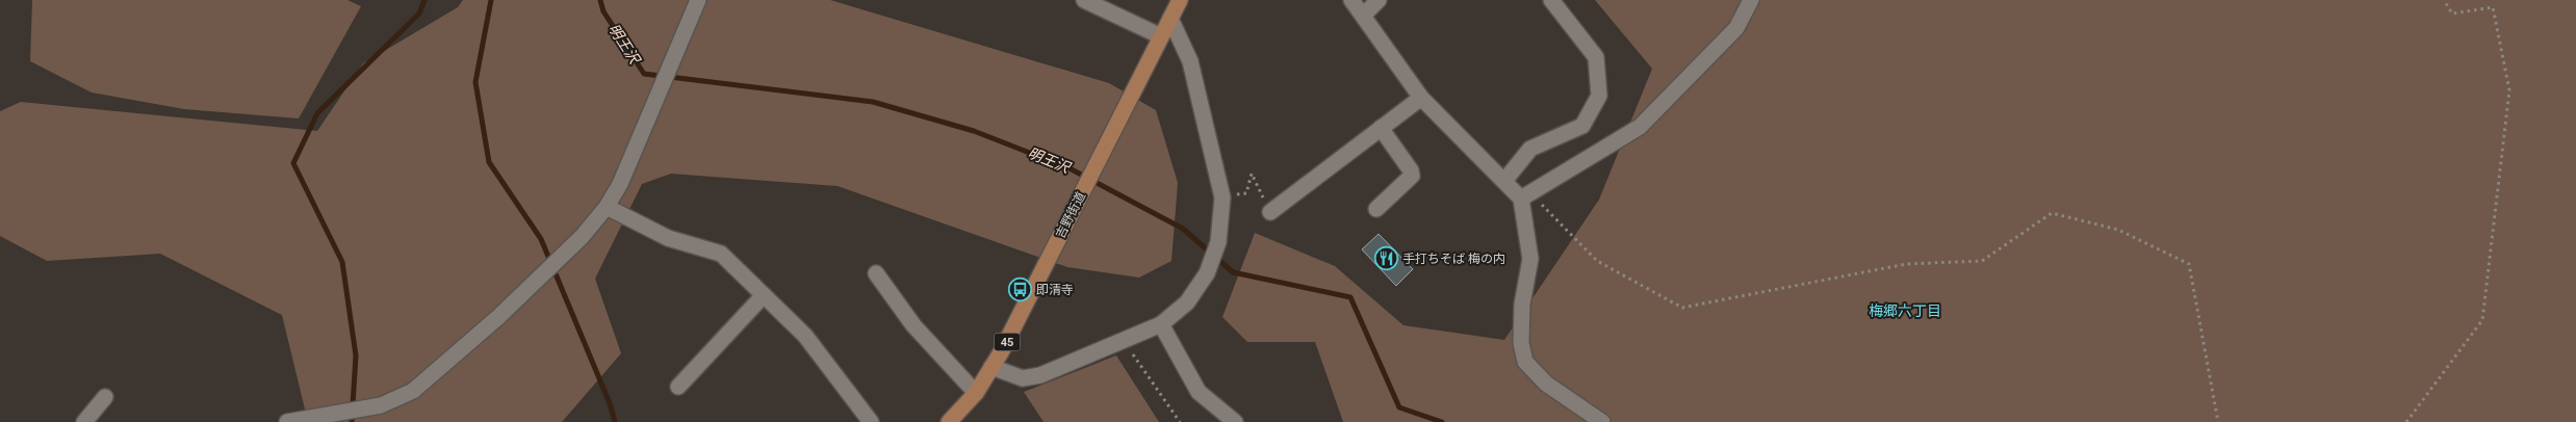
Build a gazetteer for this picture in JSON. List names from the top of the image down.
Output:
{
  "streets": {
    "main road": ["吉野街道", "45"]
  },
  "districts": ["梅郷六丁目"],
  "water": ["明王沢"],
  "places": {
    "restaurant": ["手打ちそば 梅の内"],
    "bus stop": ["即清寺"]
  }
}
